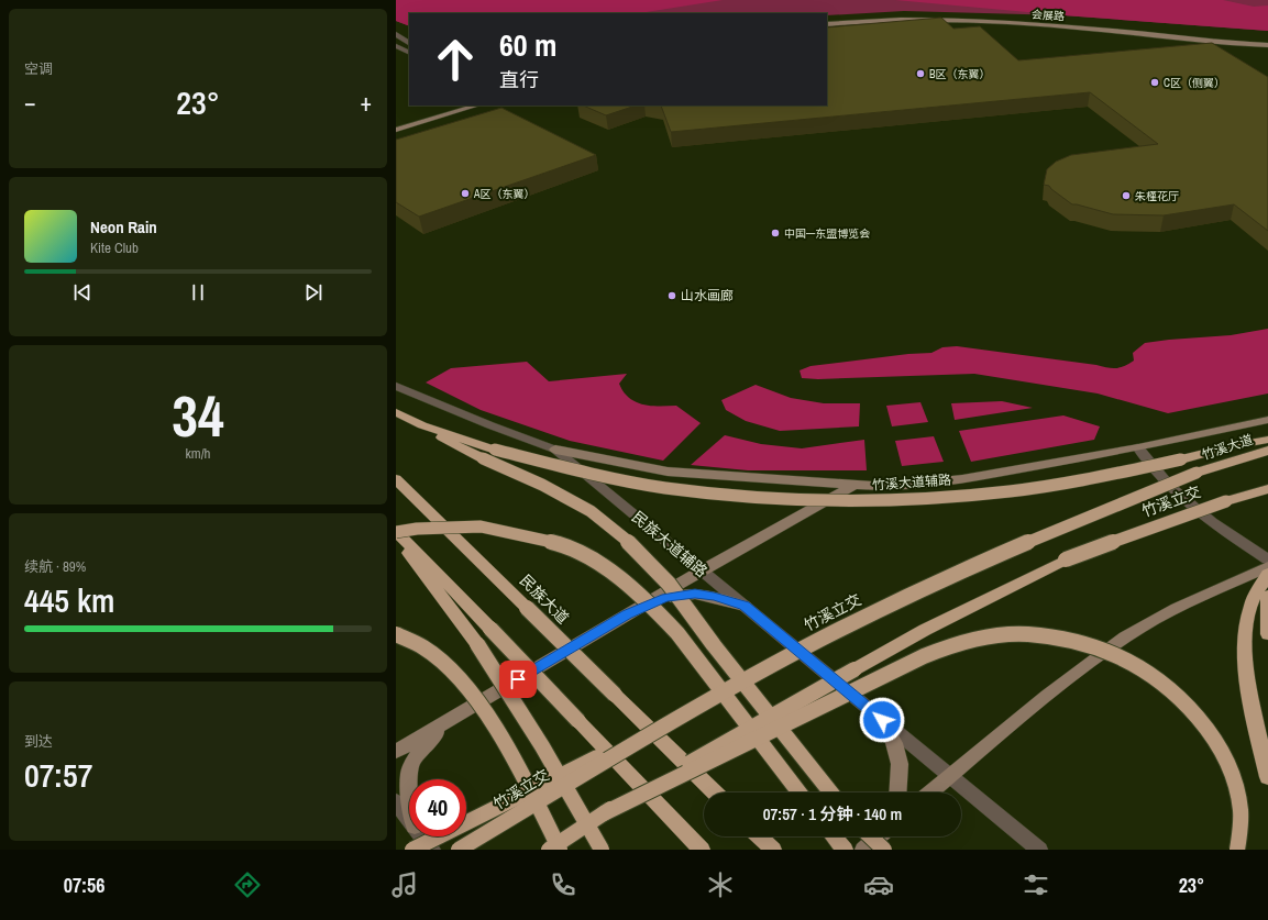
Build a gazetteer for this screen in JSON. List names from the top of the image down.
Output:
{
  "streets": {
    "highway": ["竹溪大道", "竹溪立交", "民族大道"],
    "main road": ["会展路", "竹溪大道辅路"],
    "street": ["民族大道辅路"]
  },
  "crossings": [
    ["竹溪大道", "竹溪立交"],
    ["竹溪大道辅路", "民族大道辅路"]
  ],
  "places": [
    "B区（东翼）",
    "C区（侧翼）",
    "A区（东翼）",
    "朱槿花厅",
    "中国—东盟博览会",
    "山水画廊"
  ],
  "page": {
    "tile": [
      "空调",
      ["34", "km/h"],
      ["续航 · 89%", "445 km"],
      ["到达", "07:57"]
    ],
    "turn": ["60 m", "直行"],
    "heat": ["−", "23°", "+"],
    "song": ["Neon Rain", "Kite Club"],
    "limit": "40",
    "trip": "07:57 · 1 分钟 · 140 m",
    "tabs": ["07:56", "23°"]
  }
}
